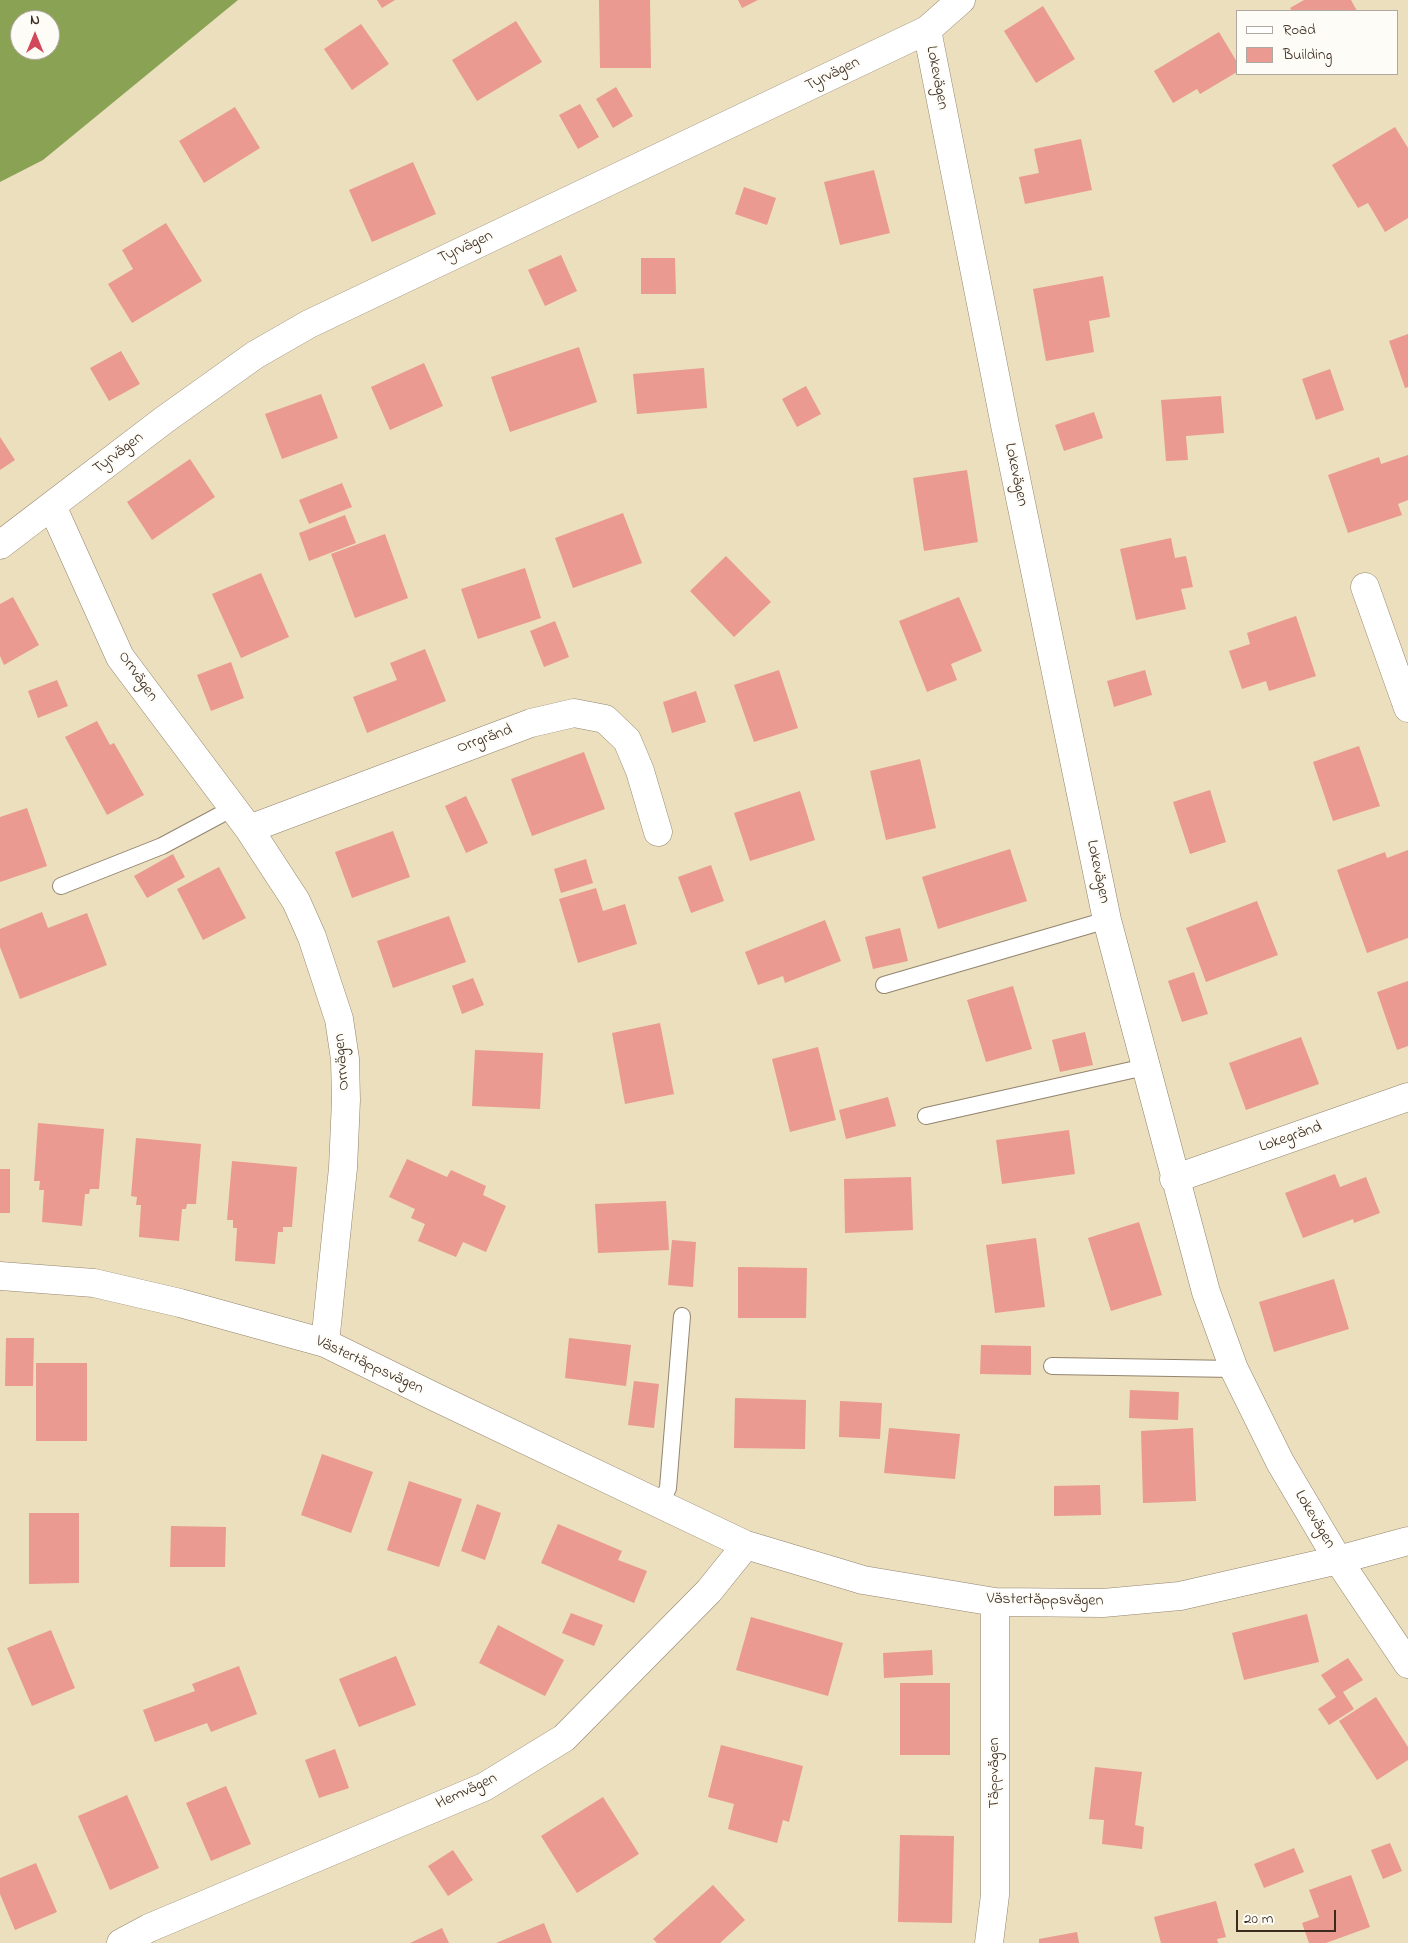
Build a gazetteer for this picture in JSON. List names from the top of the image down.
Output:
{
  "streets": {
    "street": [
      "Tyrvägen",
      "Lokevägen",
      "Orrvägen",
      "Orrgränd",
      "Lokegränd",
      "Västertäppsvägen",
      "Täppvägen",
      "Hemvägen"
    ]
  },
  "crossings": [
    ["Tyrvägen", "Lokevägen"],
    ["Tyrvägen", "Orrvägen"],
    ["Lokevägen", "Lokegränd"],
    ["Lokevägen", "Västertäppsvägen"],
    ["Orrvägen", "Orrgränd"],
    ["Orrvägen", "Västertäppsvägen"],
    ["Västertäppsvägen", "Täppvägen"],
    ["Västertäppsvägen", "Hemvägen"]
  ],
  "legend": ["Road", "Building"],
  "scale_bar": "20 m",
  "north": "top"
}
